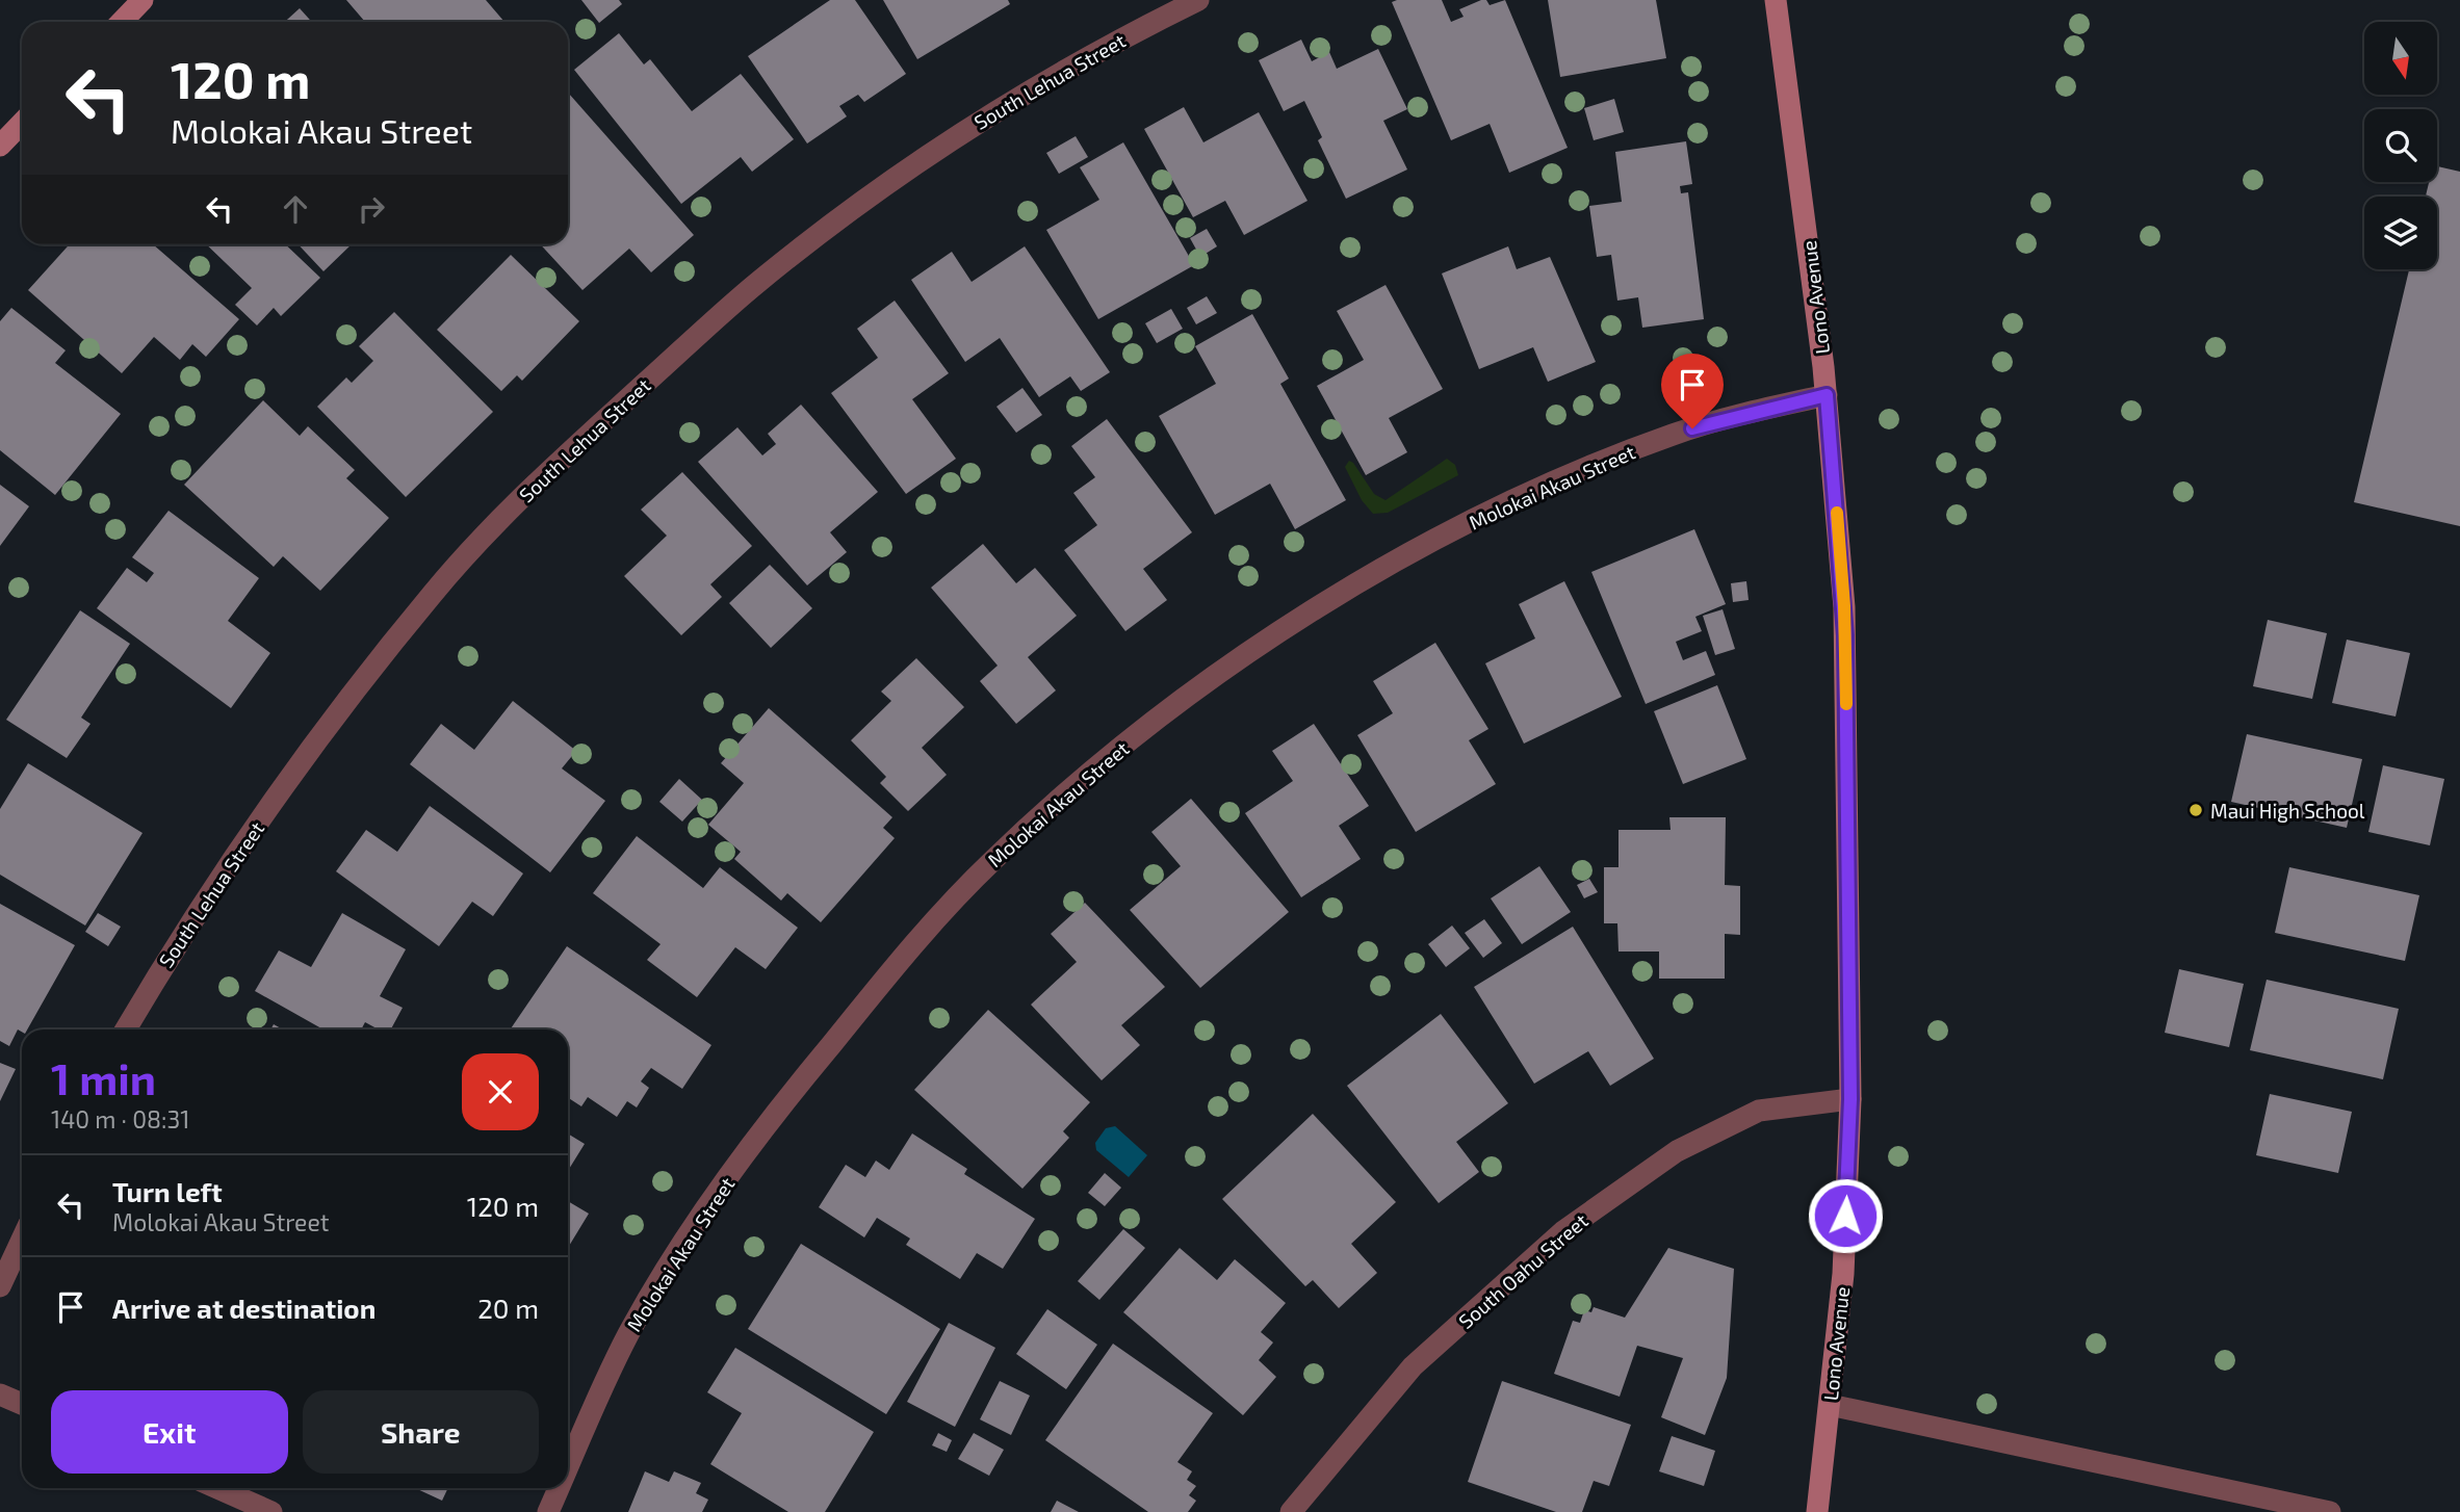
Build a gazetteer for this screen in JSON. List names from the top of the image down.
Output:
{
  "streets": {
    "street": [
      "South Lehua Street",
      "Lono Avenue",
      "Molokai Akau Street",
      "South Oahu Street"
    ]
  },
  "crossings": [
    ["Lono Avenue", "Molokai Akau Street"],
    ["Lono Avenue", "South Oahu Street"]
  ],
  "places": ["Maui High School"],
  "north": "bottom",
  "page": {
    "turn": ["120 m", "Molokai Akau Street"],
    "heading": ["1 min", "140 m · 08:31"],
    "list": [
      {
        "name": "Turn left",
        "note": "Molokai Akau Street",
        "value": "120 m"
      },
      {
        "name": "Arrive at destination",
        "value": "20 m"
      }
    ],
    "buttons": ["Exit", "Share"]
  }
}
